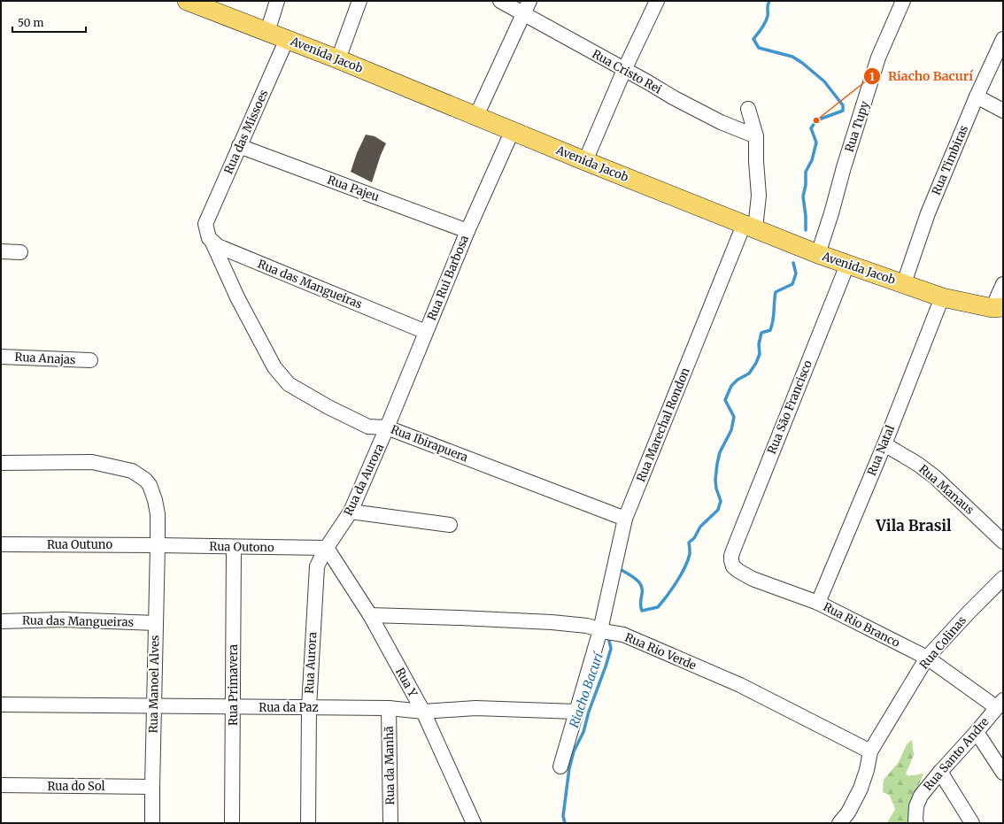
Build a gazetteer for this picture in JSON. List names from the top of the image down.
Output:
{
  "streets": {
    "main road": ["Avenida Jacob"],
    "street": [
      "Rua Cristo Rei",
      "Rua Tupy",
      "Rua das Missoes",
      "Rua Timbiras",
      "Rua Pajeu",
      "Rua Rui Barbosa",
      "Rua das Mangueiras",
      "Rua Anajas",
      "Rua São Francisco",
      "Rua Marechal Rondon",
      "Rua Ibirapuera",
      "Rua Natal",
      "Rua da Aurora",
      "Rua Manaus",
      "Rua Outuno",
      "Rua Outono",
      "Rua Rio Branco",
      "Rua Colinas",
      "Rua Rio Verde",
      "Rua Aurora",
      "Rua Y",
      "Rua Manoel Alves",
      "Rua Primavera",
      "Rua da Paz",
      "Rua Santo Andre",
      "Rua da Manhã",
      "Rua do Sol"
    ]
  },
  "crossings": [
    ["Avenida Jacob", "Rua Tupy"],
    ["Avenida Jacob", "Rua das Missoes"],
    ["Avenida Jacob", "Rua Timbiras"],
    ["Avenida Jacob", "Rua Rui Barbosa"],
    ["Avenida Jacob", "Rua São Francisco"],
    ["Avenida Jacob", "Rua Marechal Rondon"],
    ["Avenida Jacob", "Rua Natal"],
    ["Rua Cristo Rei", "Rua Marechal Rondon"],
    ["Rua das Missoes", "Rua Pajeu"],
    ["Rua das Missoes", "Rua das Mangueiras"],
    ["Rua das Missoes", "Rua Ibirapuera"],
    ["Rua Pajeu", "Rua Rui Barbosa"],
    ["Rua Rui Barbosa", "Rua das Mangueiras"],
    ["Rua Rui Barbosa", "Rua Ibirapuera"],
    ["Rua Rui Barbosa", "Rua da Aurora"],
    ["Rua das Mangueiras", "Rua Ibirapuera"],
    ["Rua das Mangueiras", "Rua Manoel Alves"],
    ["Rua São Francisco", "Rua Rio Branco"],
    ["Rua Marechal Rondon", "Rua Ibirapuera"],
    ["Rua Marechal Rondon", "Rua Rio Verde"],
    ["Rua Marechal Rondon", "Rua da Paz"],
    ["Rua Ibirapuera", "Rua da Aurora"],
    ["Rua Natal", "Rua Manaus"],
    ["Rua Natal", "Rua Rio Branco"],
    ["Rua da Aurora", "Rua Outono"],
    ["Rua da Aurora", "Rua Aurora"],
    ["Rua da Aurora", "Rua Y"],
    ["Rua Outuno", "Rua Outono"],
    ["Rua Outuno", "Rua Manoel Alves"],
    ["Rua Outono", "Rua Aurora"],
    ["Rua Outono", "Rua Y"],
    ["Rua Outono", "Rua Manoel Alves"],
    ["Rua Outono", "Rua Primavera"],
    ["Rua Rio Branco", "Rua Colinas"],
    ["Rua Rio Branco", "Rua Santo Andre"],
    ["Rua Colinas", "Rua Rio Verde"],
    ["Rua Rio Verde", "Rua Y"],
    ["Rua Aurora", "Rua Y"],
    ["Rua Aurora", "Rua da Paz"],
    ["Rua Y", "Rua da Paz"],
    ["Rua Manoel Alves", "Rua da Paz"],
    ["Rua Manoel Alves", "Rua do Sol"],
    ["Rua Primavera", "Rua da Paz"],
    ["Rua da Paz", "Rua da Manhã"]
  ],
  "districts": ["Vila Brasil"],
  "water": ["Riacho Bacurí"],
  "places": ["Riacho Bacurí"],
  "scale_bar": "50 m"
}
